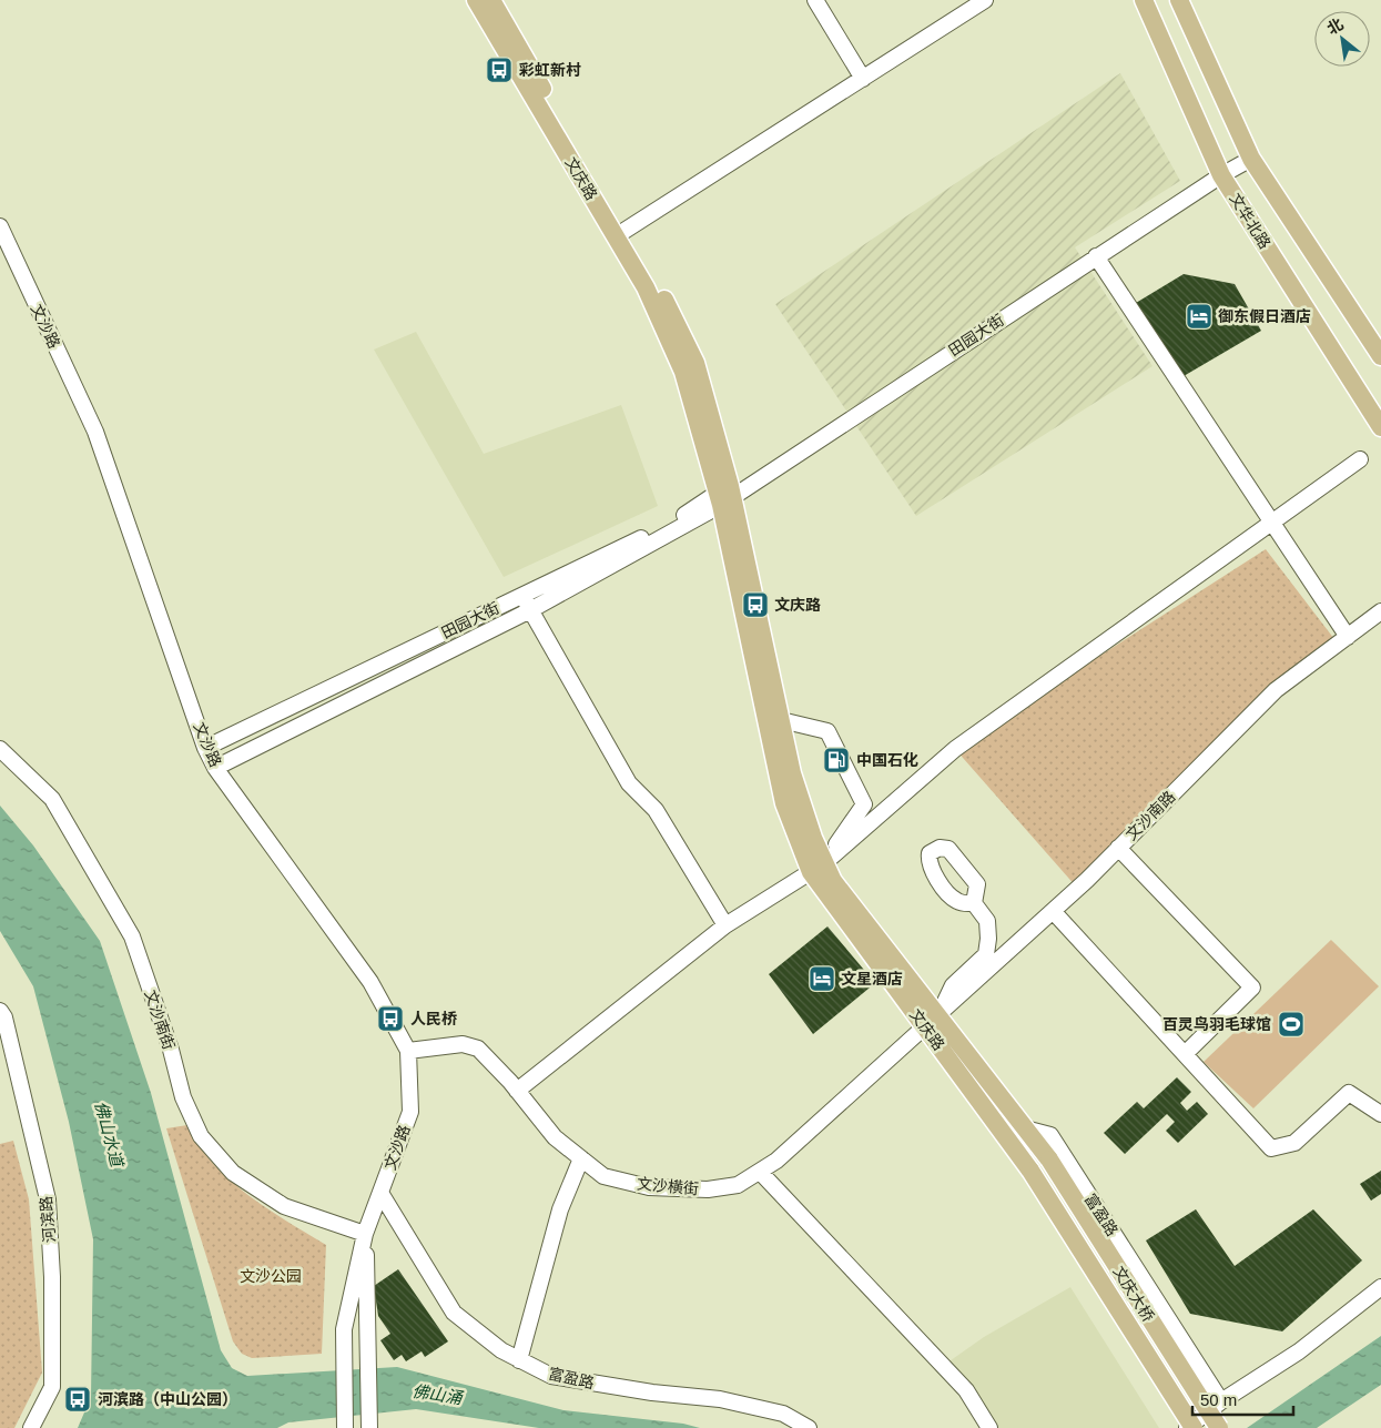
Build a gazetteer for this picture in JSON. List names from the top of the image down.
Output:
{
  "streets": {
    "main road": ["文庆路", "文华北路", "文庆大桥"],
    "street": [
      "文沙路",
      "田园大街",
      "文沙南路",
      "文沙南街",
      "文沙横街",
      "富盈路",
      "河滨路"
    ]
  },
  "crossings": [
    ["文庆路", "田园大街"],
    ["文庆路", "文沙南路"],
    ["文庆路", "文沙横街"],
    ["文庆路", "富盈路"],
    ["文庆路", "文庆大桥"],
    ["文华北路", "田园大街"],
    ["文沙路", "田园大街"],
    ["文沙路", "文沙南街"],
    ["文沙路", "文沙横街"],
    ["文沙路", "富盈路"],
    ["文沙南路", "文沙横街"]
  ],
  "water": ["佛山水道", "佛山涌"],
  "parks": ["文沙公园"],
  "places": {
    "bus stop": [
      "彩虹新村",
      "文庆路",
      "人民桥",
      "河滨路（中山公园）"
    ],
    "hotel": ["御东假日酒店", "文星酒店"],
    "fuel station": ["中国石化"],
    "sports": ["百灵鸟羽毛球馆"]
  },
  "scale_bar": "50 m",
  "north": "top left"
}
